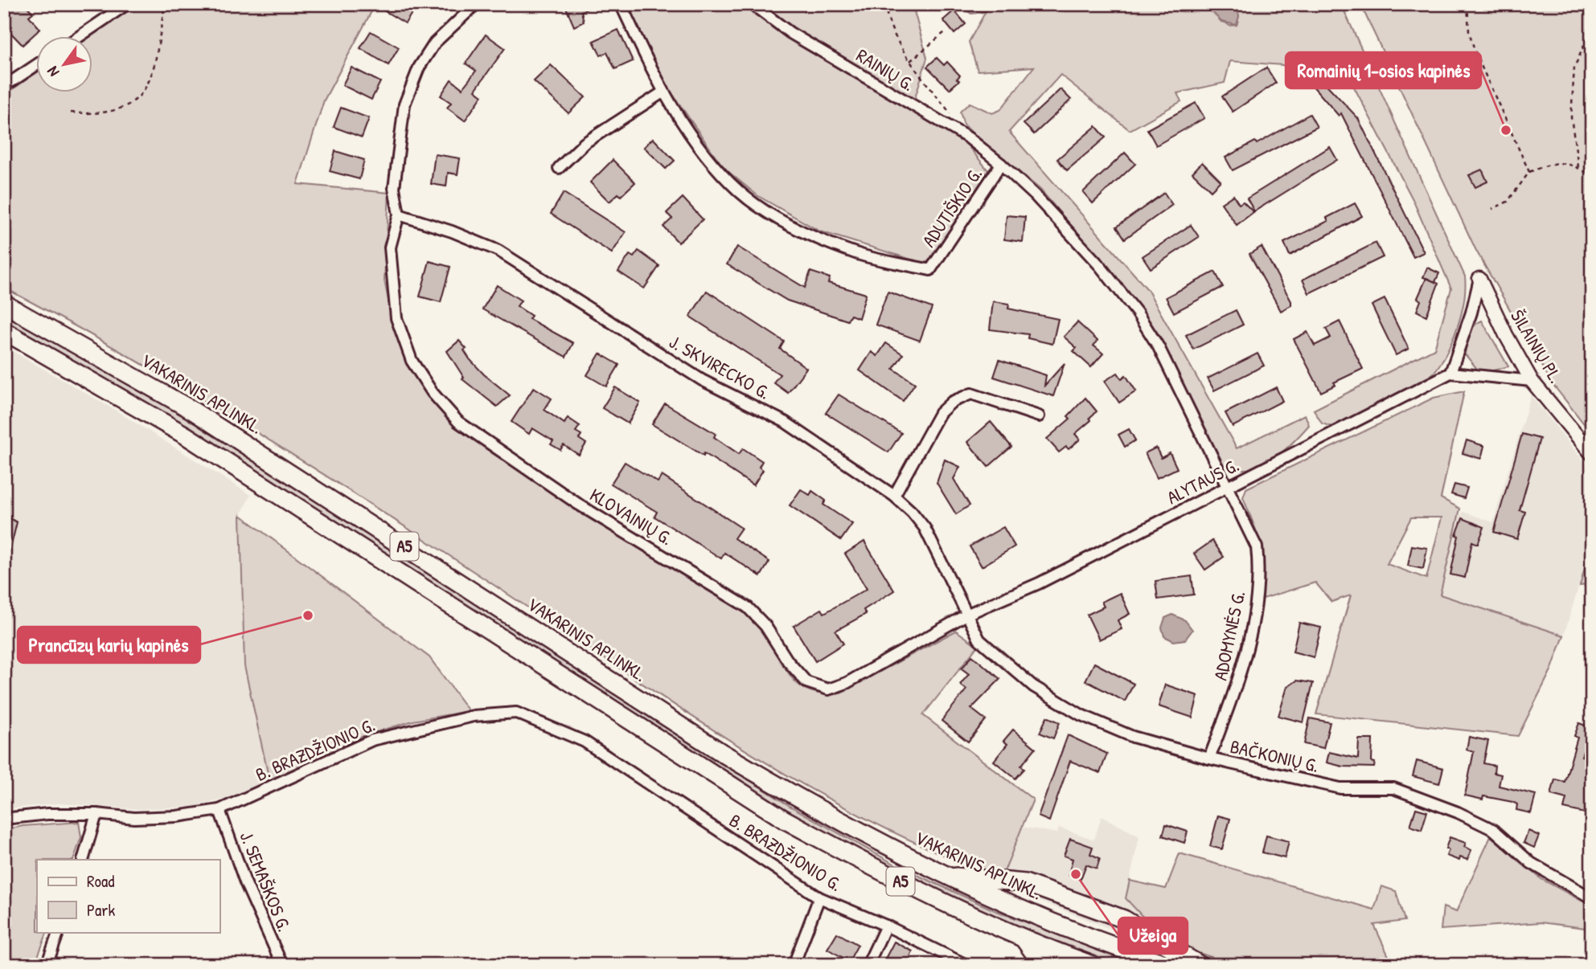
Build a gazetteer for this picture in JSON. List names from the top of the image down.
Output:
{
  "streets": {
    "highway": ["VAKARINIS APLINKL.", "A5"],
    "street": [
      "RAINIŲ G.",
      "ADUTIŠKIO G.",
      "ŠILAINIŲ PL.",
      "J. SKVIRECKO G.",
      "ALYTAUS G.",
      "KLOVAINIŲ G.",
      "ADOMYNĖS G.",
      "B. BRAZDŽIONIO G.",
      "BAČKONIŲ G.",
      "J. SEMAŠKOS G."
    ]
  },
  "crossings": [
    ["RAINIŲ G.", "ADUTIŠKIO G."],
    ["ADUTIŠKIO G.", "ALYTAUS G."],
    ["ADUTIŠKIO G.", "ADOMYNĖS G."],
    ["J. SKVIRECKO G.", "ALYTAUS G."],
    ["J. SKVIRECKO G.", "KLOVAINIŲ G."],
    ["J. SKVIRECKO G.", "BAČKONIŲ G."],
    ["ALYTAUS G.", "KLOVAINIŲ G."],
    ["ALYTAUS G.", "ADOMYNĖS G."],
    ["ALYTAUS G.", "BAČKONIŲ G."],
    ["KLOVAINIŲ G.", "BAČKONIŲ G."],
    ["ADOMYNĖS G.", "BAČKONIŲ G."],
    ["B. BRAZDŽIONIO G.", "J. SEMAŠKOS G."]
  ],
  "places": ["Romainių 1-osios kapinės", "Prancūzų karių kapinės", "Užeiga"],
  "legend": ["Road", "Park"],
  "north": "bottom left"
}
